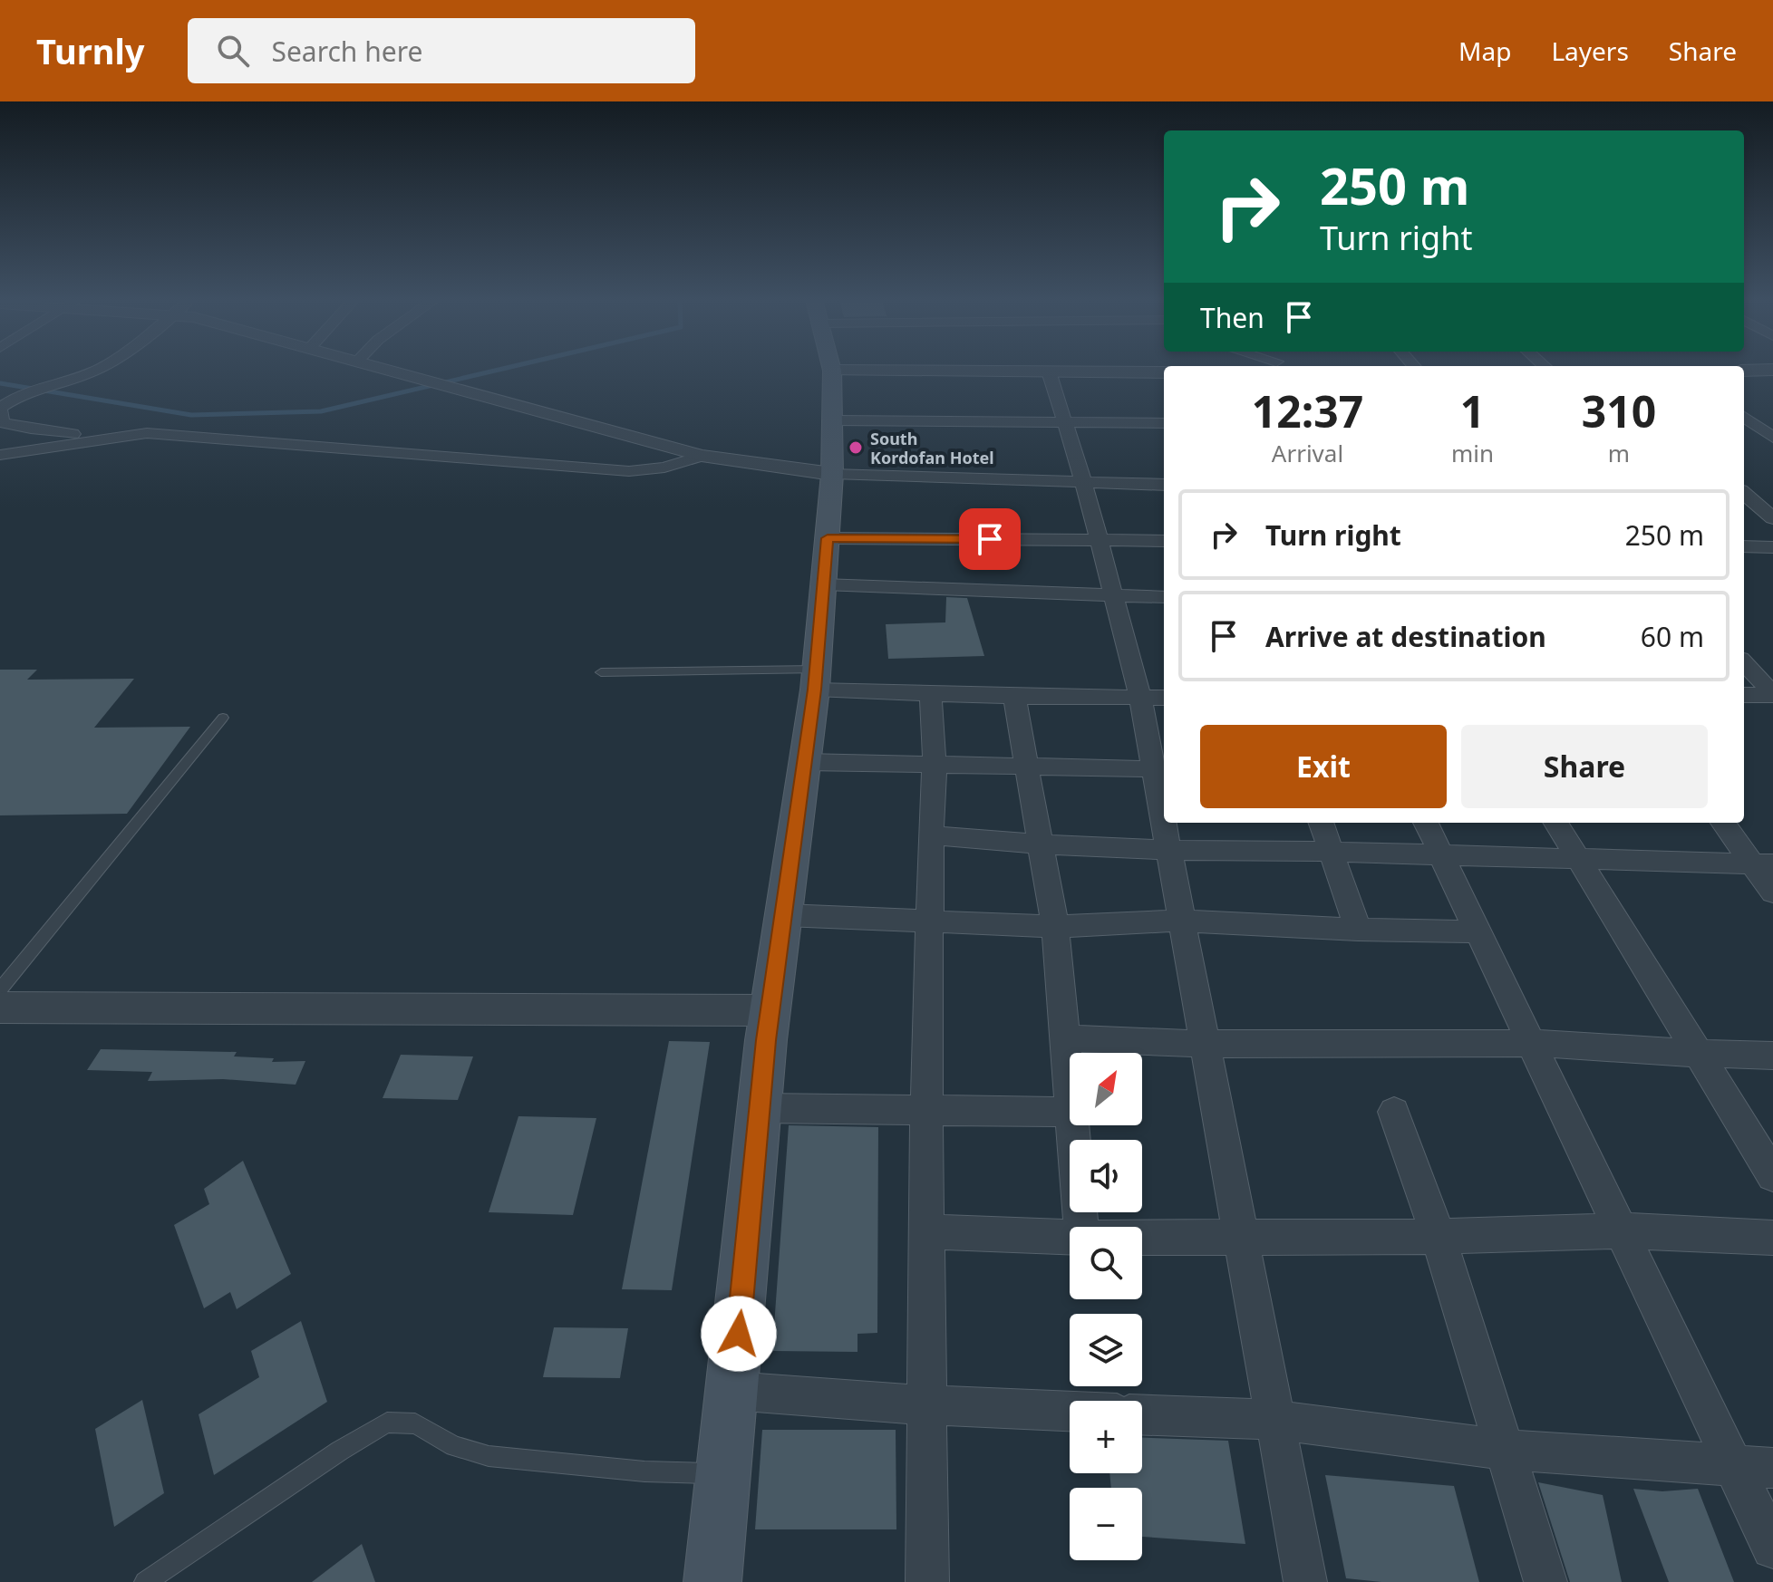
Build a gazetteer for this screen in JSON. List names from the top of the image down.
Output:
{
  "places": ["South Kordofan Hotel"],
  "north": "top right",
  "page": {
    "header": "Turnly",
    "search": "Search here",
    "nav": ["Map", "Layers", "Share"],
    "turn": ["250 m", "Turn right"],
    "then": "Then",
    "eta": [
      "12:37",
      "Arrival",
      "1",
      "min",
      "310",
      "m"
    ],
    "list": [
      {
        "name": "Turn right",
        "value": "250 m"
      },
      {
        "name": "Arrive at destination",
        "value": "60 m"
      }
    ],
    "buttons": ["Exit", "Share"],
    "map_buttons": ["+", "−"]
  }
}
